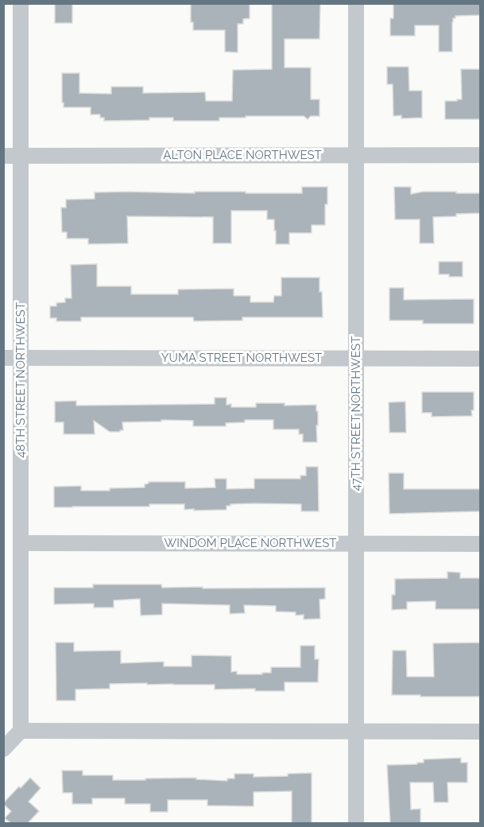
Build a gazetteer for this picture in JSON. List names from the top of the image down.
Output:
{
  "streets": {
    "street": [
      "ALTON PLACE NORTHWEST",
      "YUMA STREET NORTHWEST",
      "48TH STREET NORTHWEST",
      "47TH STREET NORTHWEST",
      "WINDOM PLACE NORTHWEST"
    ]
  },
  "crossings": [
    ["ALTON PLACE NORTHWEST", "48TH STREET NORTHWEST"],
    ["ALTON PLACE NORTHWEST", "47TH STREET NORTHWEST"],
    ["YUMA STREET NORTHWEST", "48TH STREET NORTHWEST"],
    ["YUMA STREET NORTHWEST", "47TH STREET NORTHWEST"],
    ["48TH STREET NORTHWEST", "WINDOM PLACE NORTHWEST"],
    ["47TH STREET NORTHWEST", "WINDOM PLACE NORTHWEST"]
  ]
}
